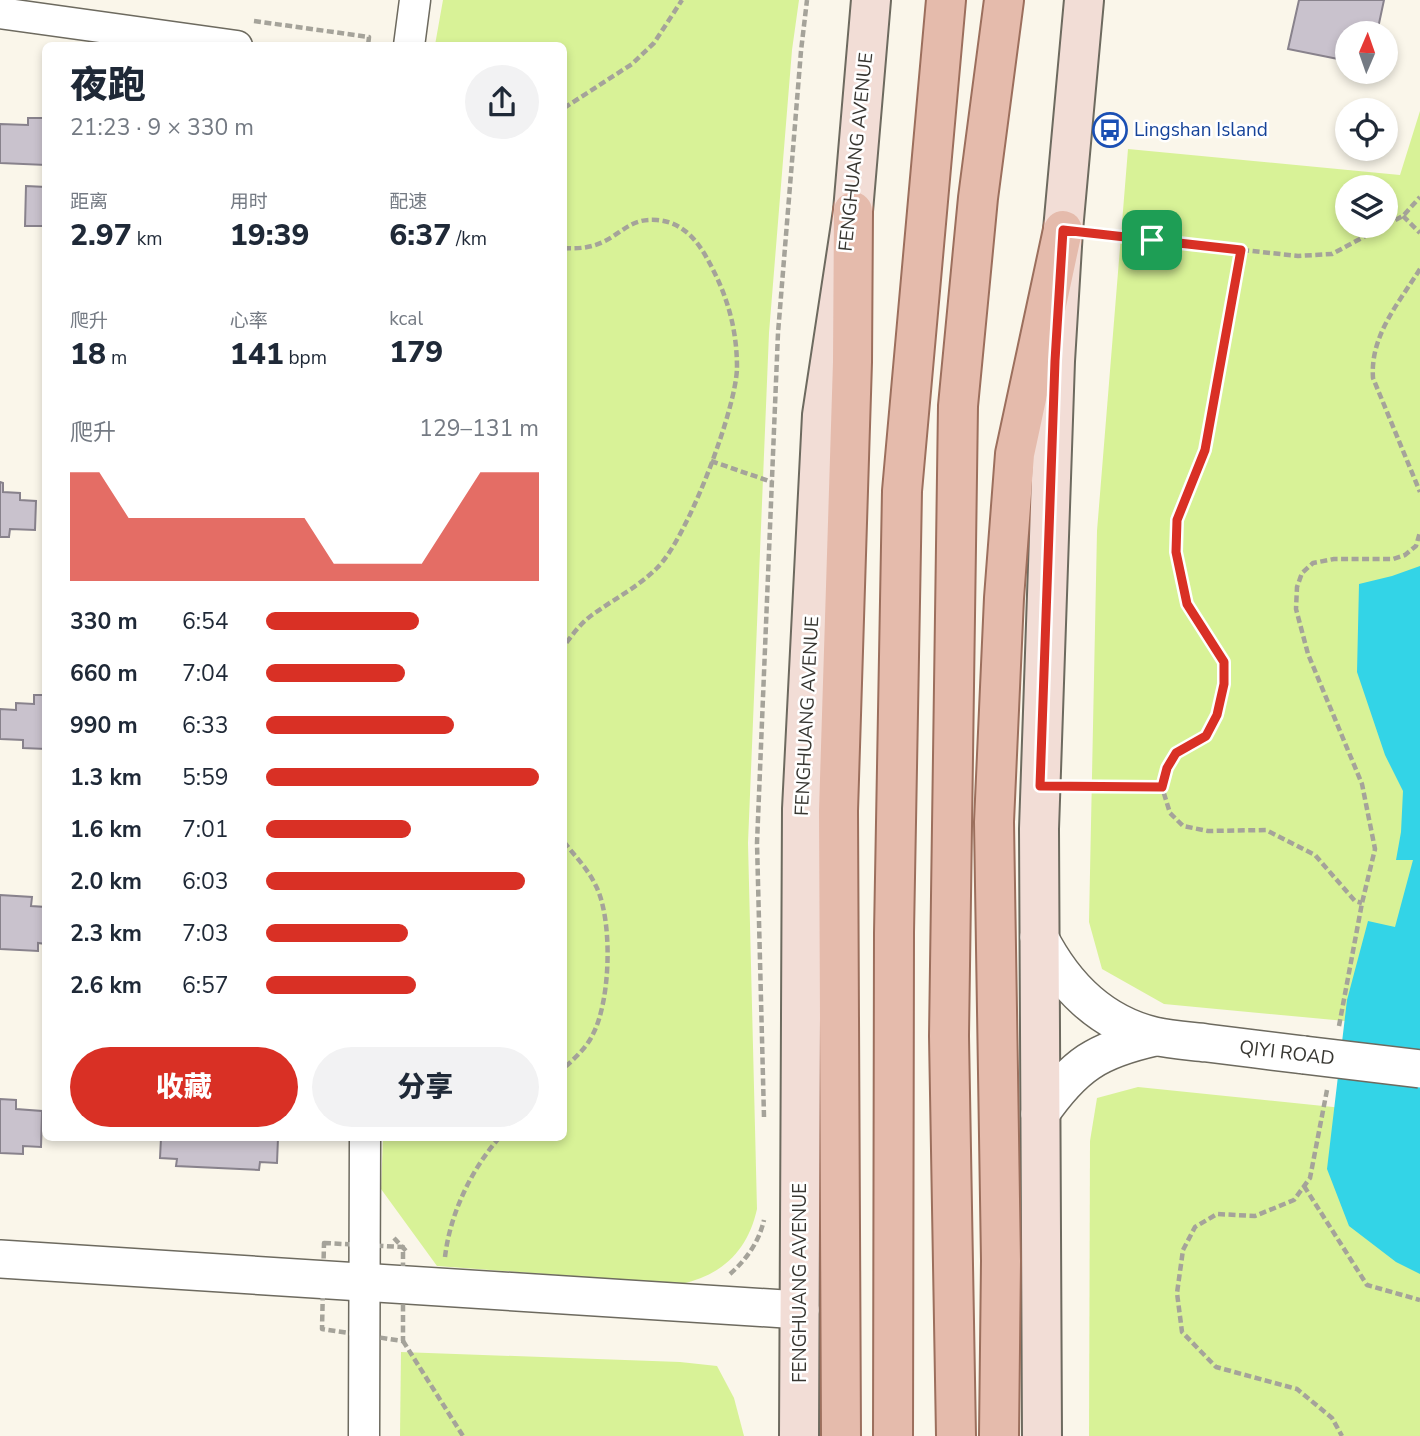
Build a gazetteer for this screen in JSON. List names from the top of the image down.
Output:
{
  "streets": {
    "main road": ["FENGHUANG AVENUE"],
    "street": ["QIYI ROAD"]
  },
  "places": {
    "bus stop": ["Lingshan Island"]
  },
  "north": "top",
  "page": {
    "heading": ["夜跑", "21:23 · 9 × 330 m"],
    "stats": [
      ["距离", "2.97 km"],
      ["用时", "19:39"],
      ["配速", "6:37 /km"],
      ["爬升", "18 m"],
      ["心率", "141 bpm"],
      ["kcal", "179"]
    ],
    "chart": ["爬升", "129–131 m"],
    "list": [
      {
        "name": "330 m",
        "note": "6:54"
      },
      {
        "name": "660 m",
        "note": "7:04"
      },
      {
        "name": "990 m",
        "note": "6:33"
      },
      {
        "name": "1.3 km",
        "note": "5:59"
      },
      {
        "name": "1.6 km",
        "note": "7:01"
      },
      {
        "name": "2.0 km",
        "note": "6:03"
      },
      {
        "name": "2.3 km",
        "note": "7:03"
      },
      {
        "name": "2.6 km",
        "note": "6:57"
      }
    ],
    "buttons": ["收藏", "分享"]
  }
}
